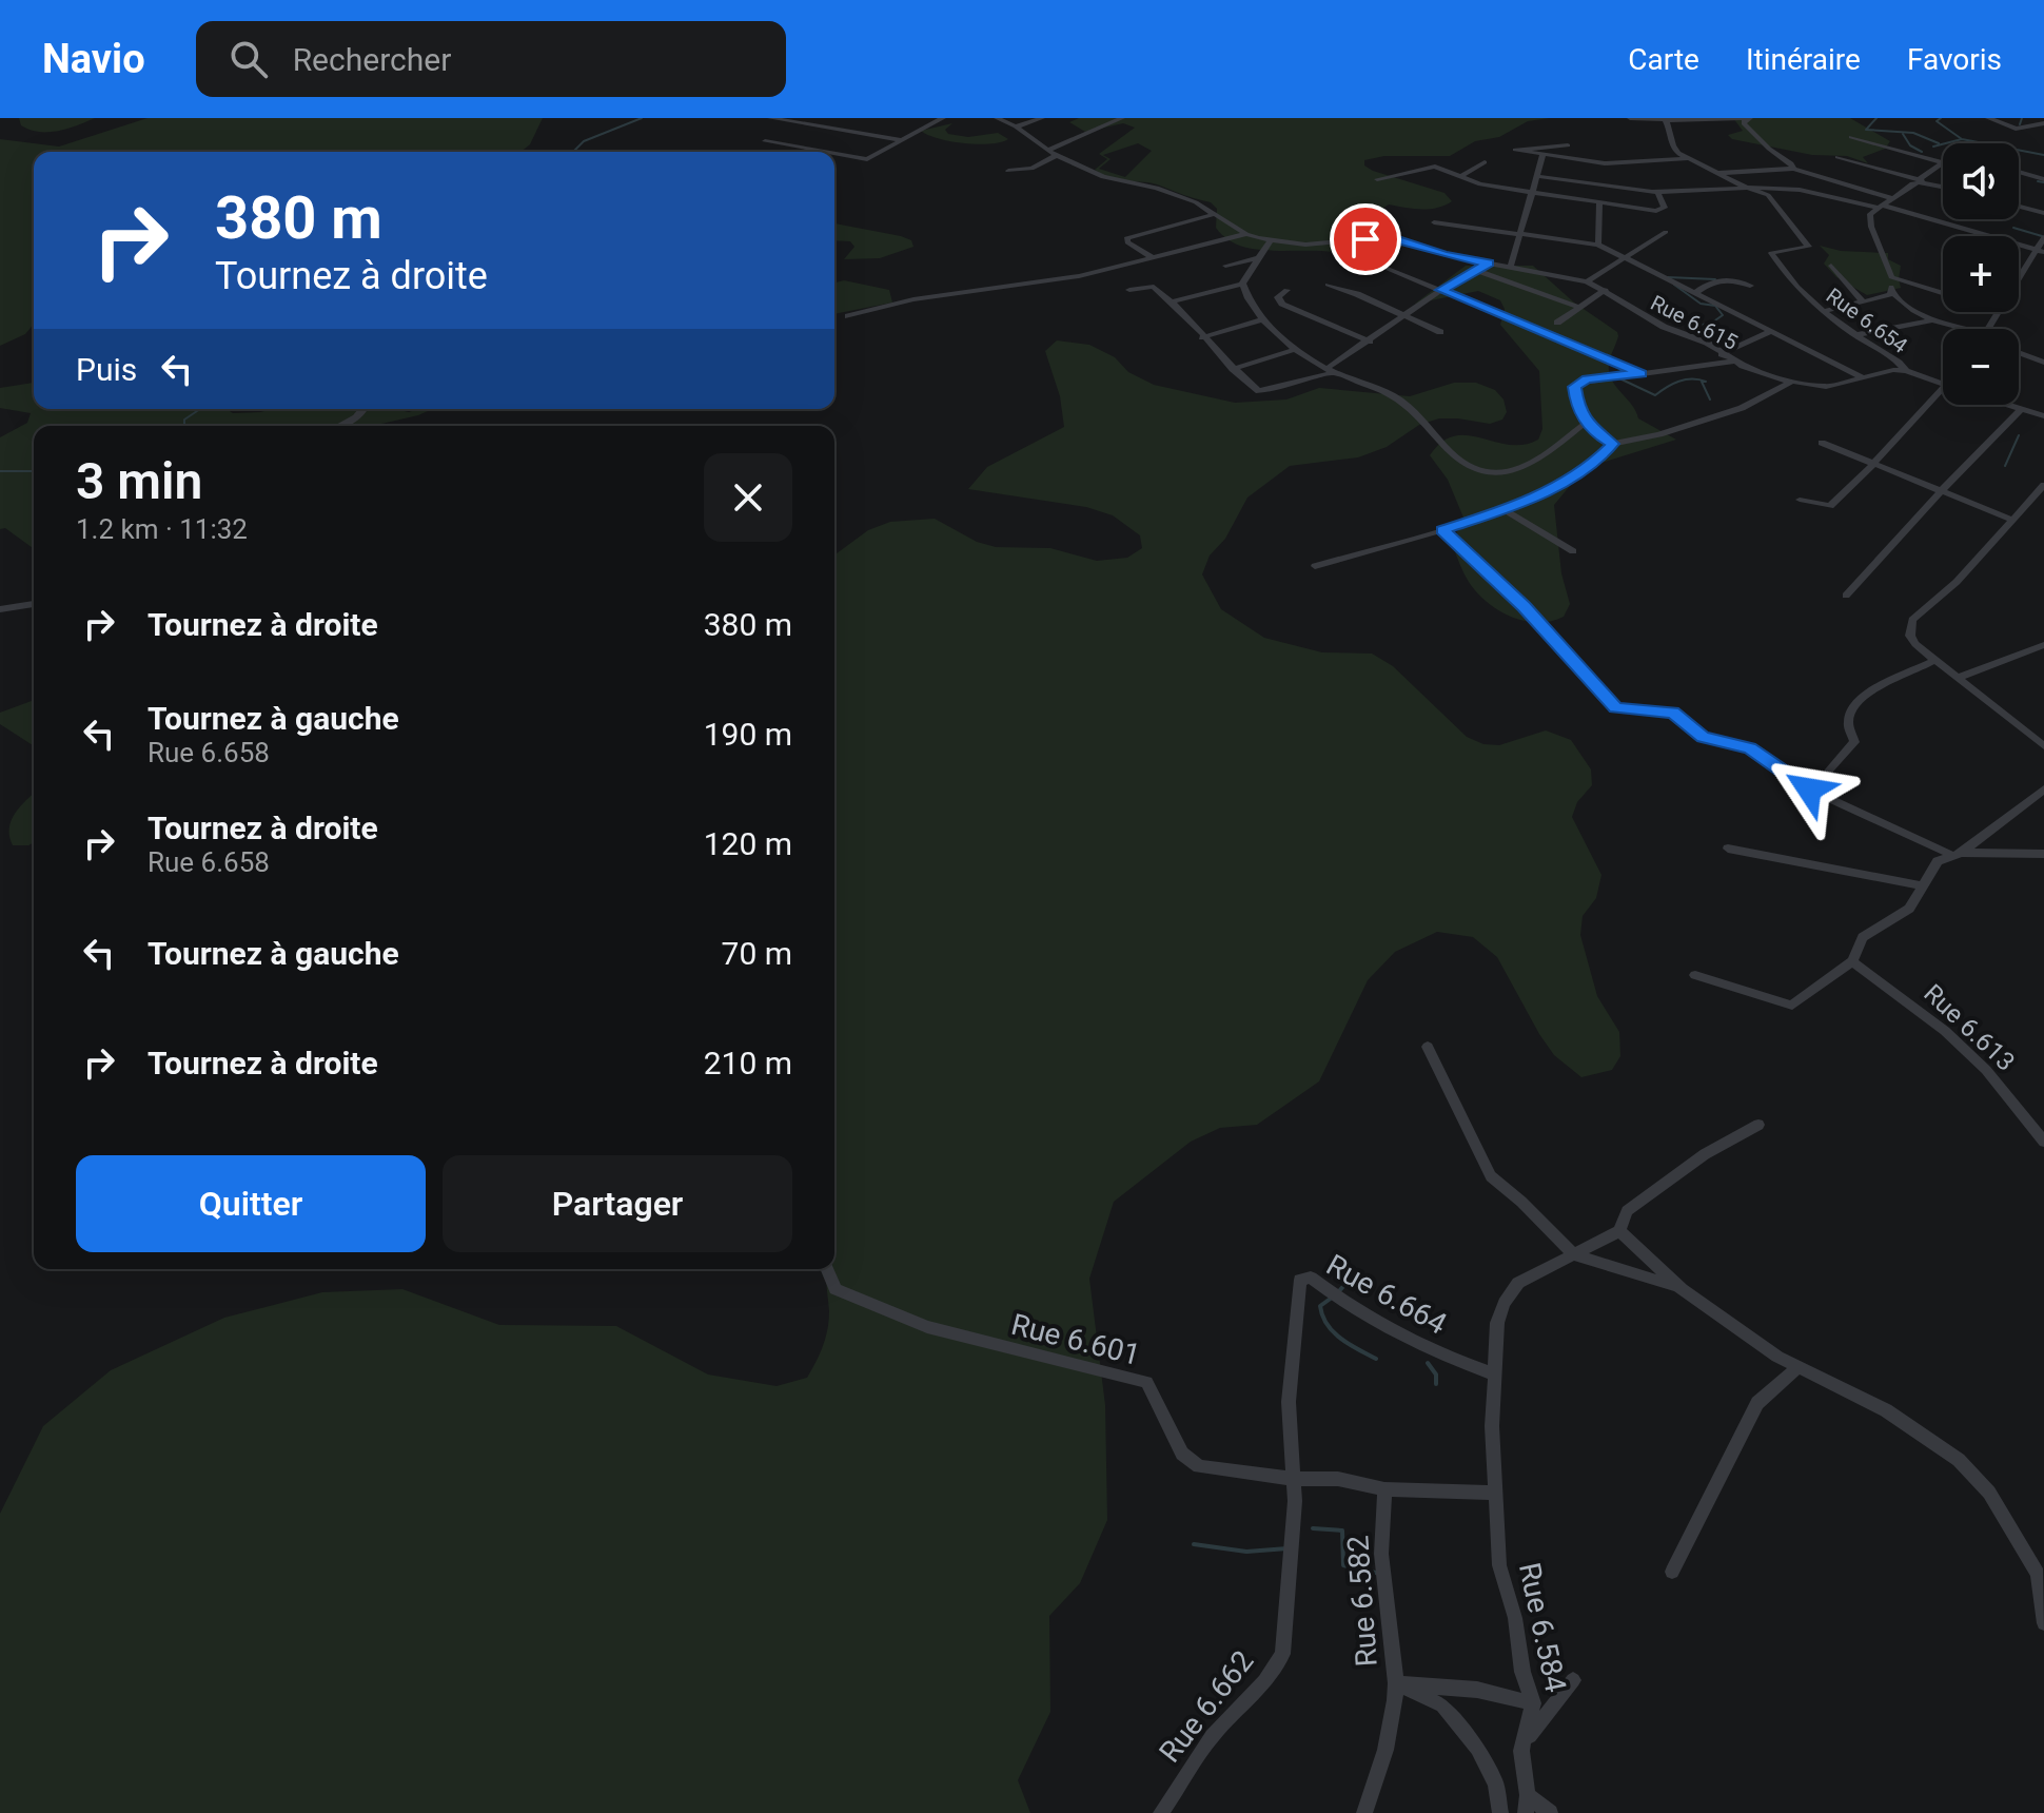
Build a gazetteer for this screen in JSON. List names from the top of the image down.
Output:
{
  "streets": {
    "street": [
      "Rue 6.654",
      "Rue 6.615",
      "Rue 6.613",
      "Rue 6.664",
      "Rue 6.601",
      "Rue 6.582",
      "Rue 6.584",
      "Rue 6.662"
    ]
  },
  "crossings": [
    ["Rue 6.654", "Rue 6.615"],
    ["Rue 6.664", "Rue 6.601"],
    ["Rue 6.664", "Rue 6.584"],
    ["Rue 6.664", "Rue 6.662"],
    ["Rue 6.601", "Rue 6.582"],
    ["Rue 6.601", "Rue 6.584"],
    ["Rue 6.601", "Rue 6.662"]
  ],
  "page": {
    "header": "Navio",
    "search": "Rechercher",
    "nav": ["Carte", "Itinéraire", "Favoris"],
    "map_buttons": ["+", "−"],
    "turn": ["380 m", "Tournez à droite"],
    "then": "Puis",
    "heading": ["3 min", "1.2 km · 11:32"],
    "list": [
      {
        "name": "Tournez à droite",
        "value": "380 m"
      },
      {
        "name": "Tournez à gauche",
        "note": "Rue 6.658",
        "value": "190 m"
      },
      {
        "name": "Tournez à droite",
        "note": "Rue 6.658",
        "value": "120 m"
      },
      {
        "name": "Tournez à gauche",
        "value": "70 m"
      },
      {
        "name": "Tournez à droite",
        "value": "210 m"
      }
    ],
    "buttons": ["Quitter", "Partager"]
  }
}
